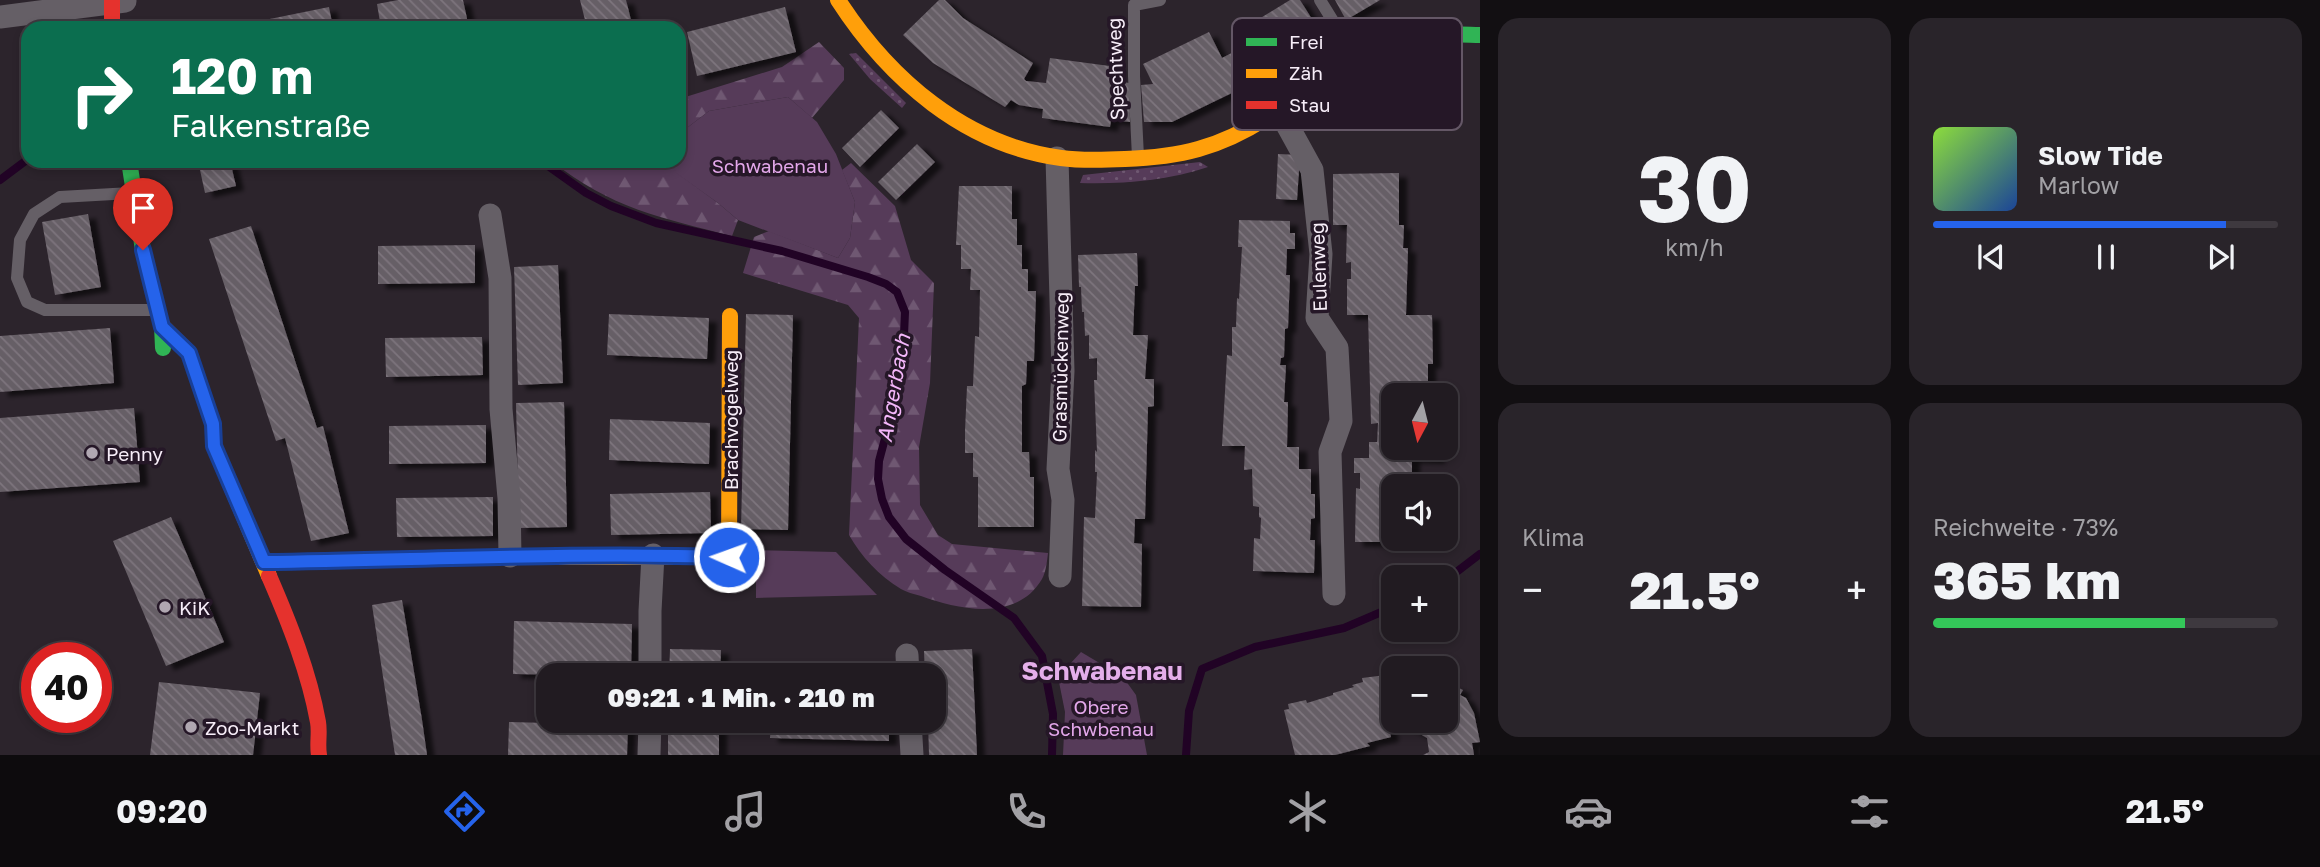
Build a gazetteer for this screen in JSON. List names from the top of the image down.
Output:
{
  "streets": {
    "street": ["Eulenweg", "Grasmückenweg", "Brachvogelweg"],
    "lane": ["Spechtweg"]
  },
  "districts": ["Schwabenau"],
  "water": ["Angerbach"],
  "parks": ["Schwabenau", "Obere Schwbenau"],
  "places": ["Penny", "KiK", "Zoo-Markt"],
  "legend": ["Frei", "Zäh", "Stau"],
  "north": "bottom",
  "page": {
    "tile": [
      ["30", "km/h"],
      "Klima",
      ["Reichweite · 73%", "365 km"]
    ],
    "turn": ["120 m", "Falkenstraße"],
    "song": ["Slow Tide", "Marlow"],
    "map_buttons": ["+", "−"],
    "heat": ["−", "21.5°", "+"],
    "limit": "40",
    "trip": "09:21 · 1 Min. · 210 m",
    "tabs": ["09:20", "21.5°"]
  }
}
